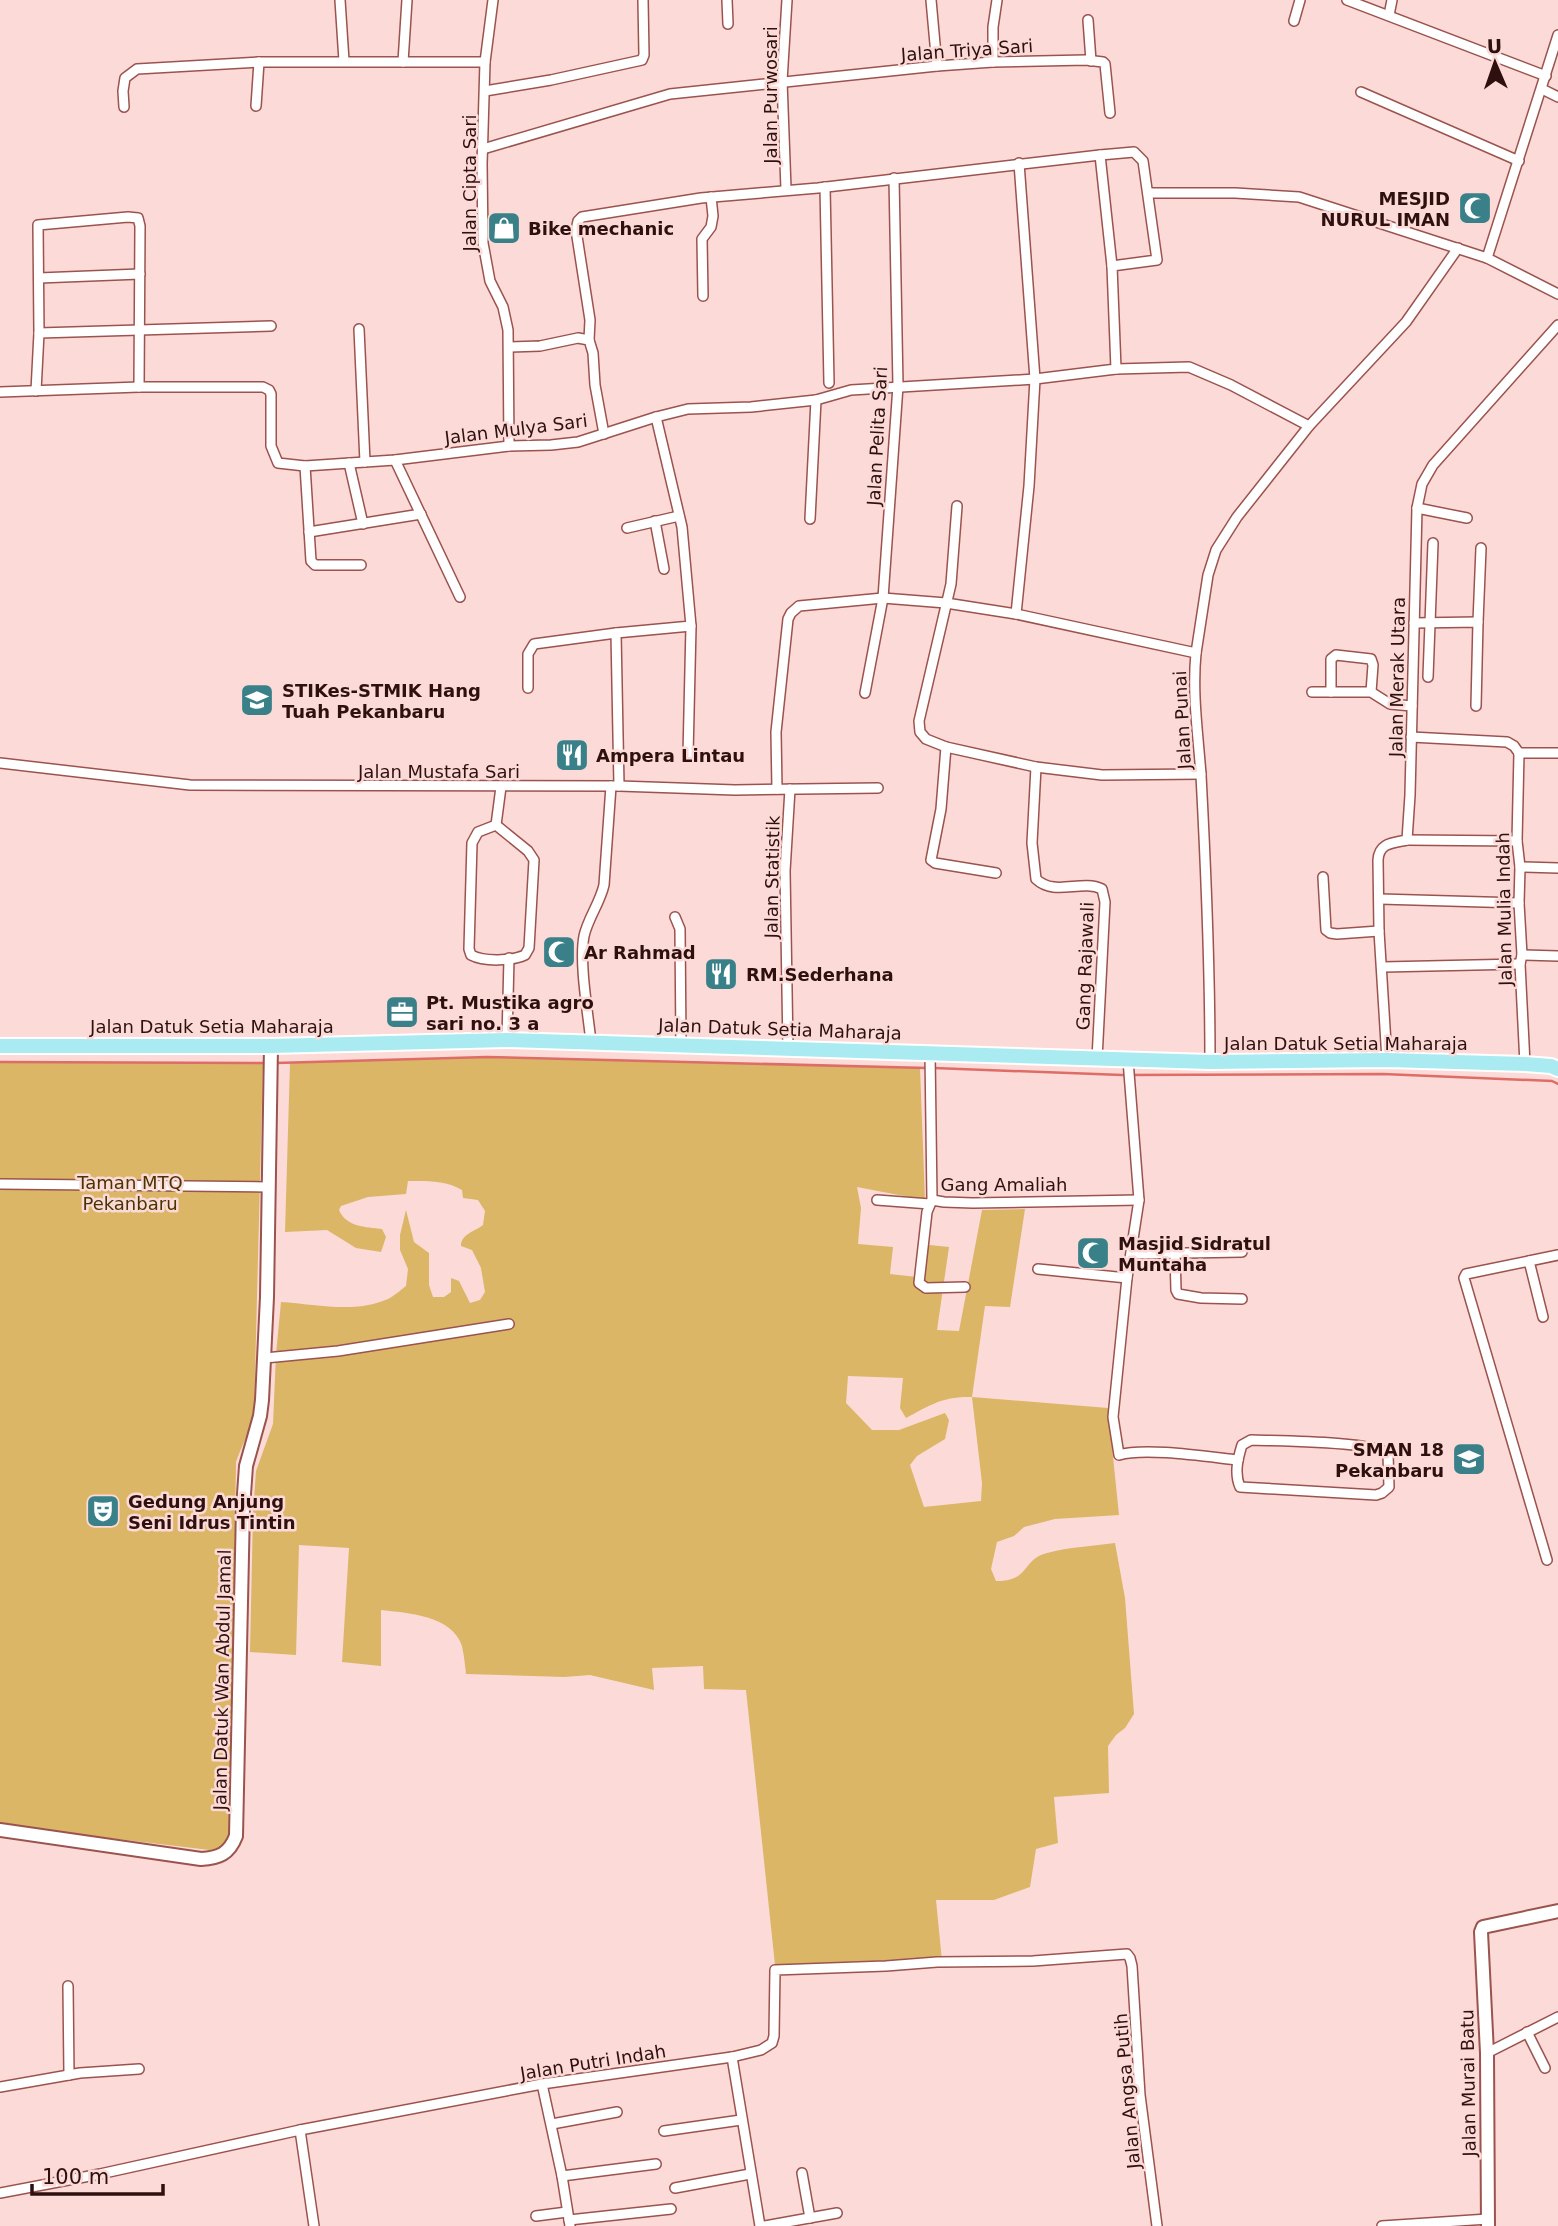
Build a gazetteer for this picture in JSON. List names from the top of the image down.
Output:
{
  "streets": {
    "main road": ["Jalan Datuk Setia Maharaja"],
    "street": [
      "Jalan Triya Sari",
      "Jalan Purwosari",
      "Jalan Cipta Sari",
      "Jalan Mulya Sari",
      "Jalan Pelita Sari",
      "Jalan Merak Utara",
      "Jalan Punai",
      "Jalan Mustafa Sari",
      "Jalan Statistik",
      "Jalan Mulia Indah",
      "Gang Rajawali",
      "Gang Amaliah",
      "Jalan Datuk Wan Abdul Jamal",
      "Jalan Putri Indah",
      "Jalan Murai Batu",
      "Jalan Angsa Putih"
    ]
  },
  "crossings": [
    ["Jalan Triya Sari", "Jalan Purwosari"],
    ["Jalan Triya Sari", "Jalan Cipta Sari"],
    ["Jalan Cipta Sari", "Jalan Mulya Sari"],
    ["Jalan Mulya Sari", "Jalan Pelita Sari"],
    ["Jalan Pelita Sari", "Jalan Punai"],
    ["Jalan Punai", "Jalan Mustafa Sari"],
    ["Jalan Punai", "Jalan Datuk Setia Maharaja"],
    ["Jalan Mustafa Sari", "Jalan Statistik"],
    ["Jalan Statistik", "Jalan Datuk Setia Maharaja"],
    ["Jalan Mulia Indah", "Jalan Datuk Setia Maharaja"],
    ["Gang Rajawali", "Jalan Datuk Setia Maharaja"],
    ["Jalan Datuk Setia Maharaja", "Gang Amaliah"],
    ["Jalan Datuk Setia Maharaja", "Jalan Datuk Wan Abdul Jamal"],
    ["Jalan Putri Indah", "Jalan Angsa Putih"]
  ],
  "parks": ["Taman MTQ Pekanbaru"],
  "places": {
    "mosque": ["MESJID NURUL IMAN", "Ar Rahmad", "Masjid Sidratul Muntaha"],
    "shop": ["Bike mechanic"],
    "school or university": ["STIKes-STMIK Hang Tuah Pekanbaru", "SMAN 18 Pekanbaru"],
    "restaurant": ["Ampera Lintau", "RM.Sederhana"],
    "office": ["Pt. Mustika agro sari no. 3 a"],
    "theatre": ["Gedung Anjung Seni Idrus Tintin"]
  },
  "scale_bar": "100 m",
  "north": "top"
}
